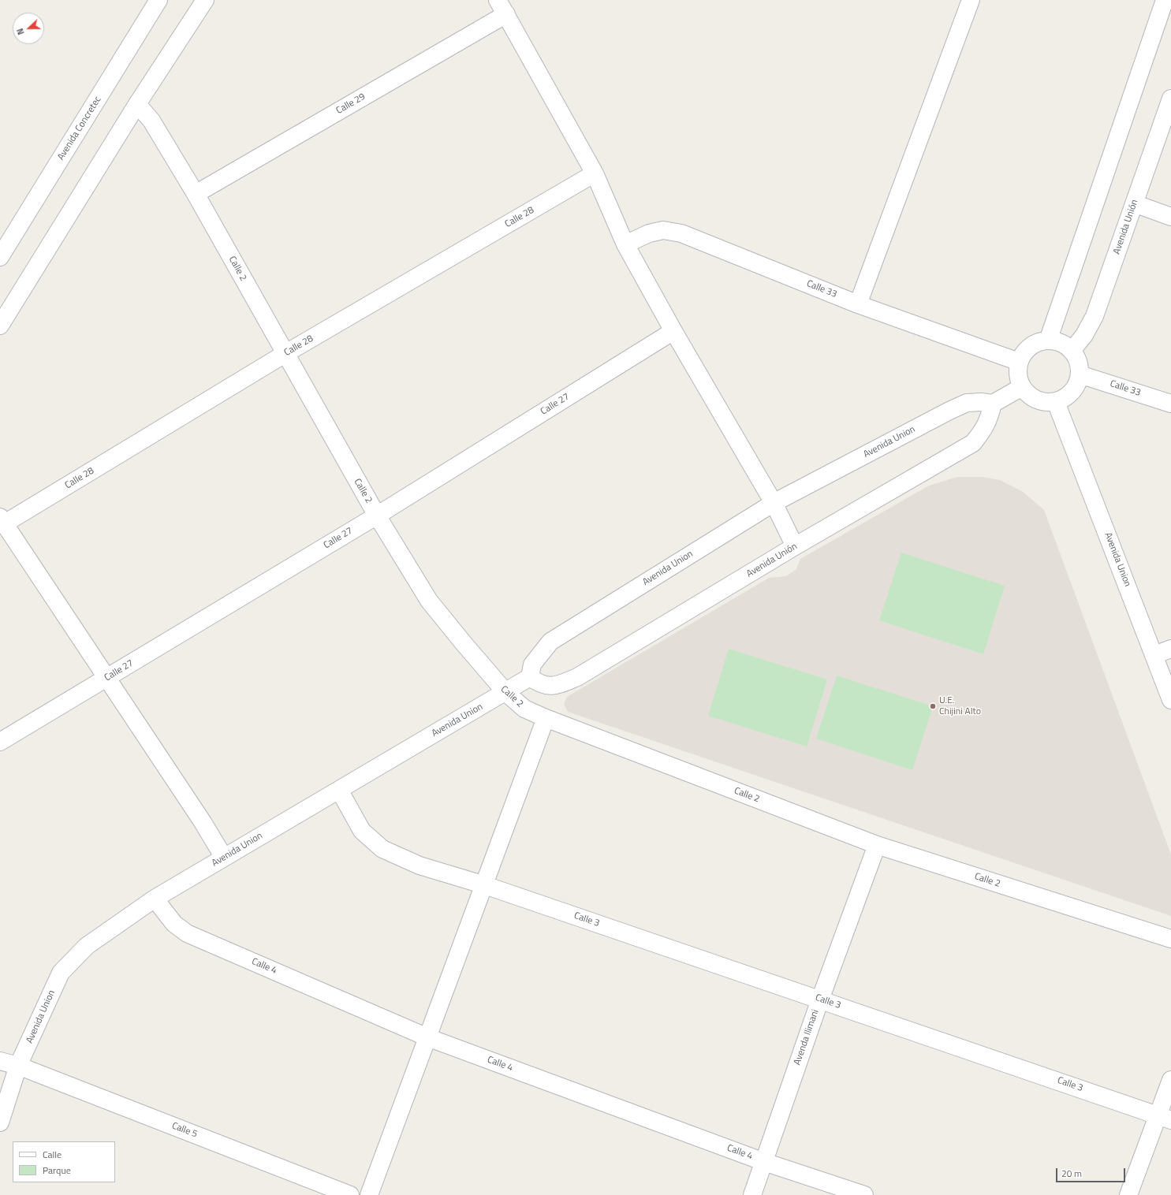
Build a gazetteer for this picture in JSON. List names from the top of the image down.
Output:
{
  "streets": {
    "street": [
      "Calle 29",
      "Avenida Concretec",
      "Calle 28",
      "Avenida Unión",
      "Calle 2",
      "Calle 33",
      "Calle 27",
      "Avenida Union",
      "Calle 3",
      "Calle 4",
      "Avenda Ilimani",
      "Calle 5"
    ]
  },
  "crossings": [
    ["Calle 29", "Calle 2"],
    ["Calle 28", "Calle 2"],
    ["Avenida Unión", "Calle 33"],
    ["Avenida Unión", "Avenida Union"],
    ["Calle 2", "Calle 27"],
    ["Calle 2", "Avenida Union"],
    ["Calle 2", "Avenda Ilimani"],
    ["Calle 33", "Avenida Union"],
    ["Avenida Union", "Calle 3"],
    ["Avenida Union", "Calle 4"],
    ["Avenida Union", "Calle 5"],
    ["Calle 3", "Avenda Ilimani"],
    ["Calle 4", "Avenda Ilimani"]
  ],
  "places": ["U.E. Chijini Alto"],
  "legend": ["Calle", "Parque"],
  "scale_bar": "20 m",
  "north": "left"
}
